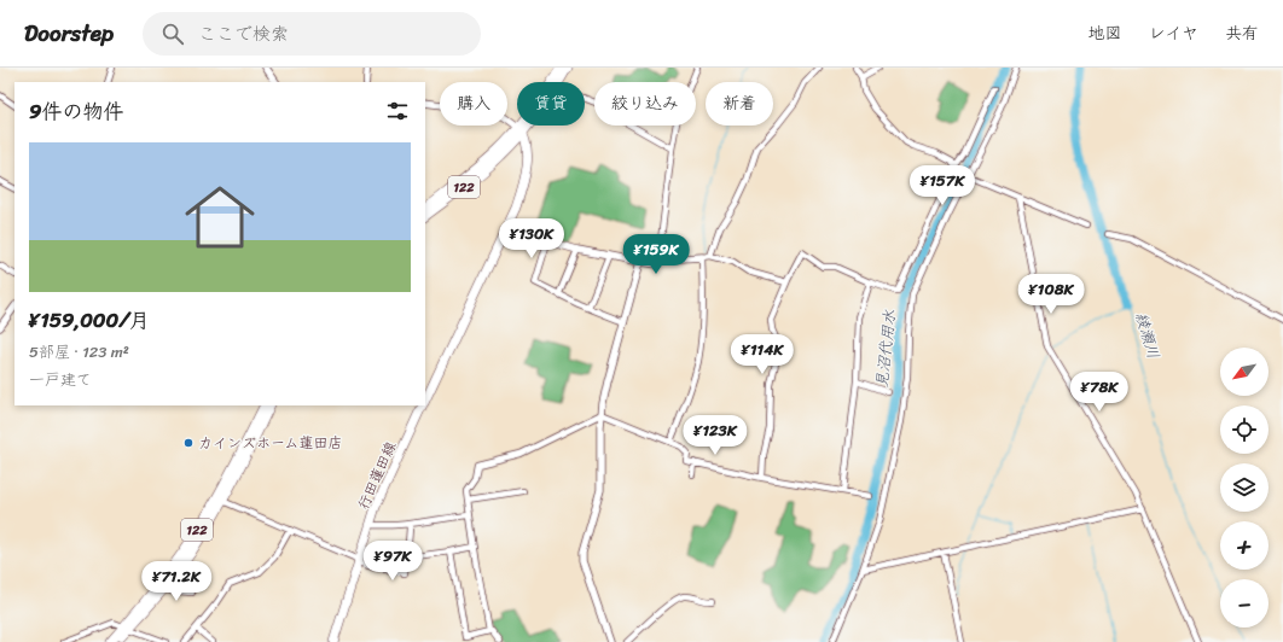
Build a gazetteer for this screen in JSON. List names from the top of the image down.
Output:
{
  "streets": {
    "main road": ["122", "行田蓮田線"]
  },
  "crossings": [
    ["122", "行田蓮田線"]
  ],
  "water": ["綾瀬川", "見沼代用水"],
  "places": ["カインズホーム蓮田店"],
  "north": "bottom left",
  "page": {
    "header": "Doorstep",
    "search": "ここで検索",
    "nav": ["地図", "レイヤ", "共有"],
    "chip": [
      "購入",
      "賃貸",
      "絞り込み",
      "新着"
    ],
    "heading": "9件の物件",
    "list": [
      {
        "name": "¥159,000/月",
        "note": "5部屋 · 123 m² · 一戸建て"
      }
    ],
    "price": [
      "¥157K",
      "¥130K",
      "¥159K",
      "¥108K",
      "¥114K",
      "¥78K",
      "¥123K",
      "¥97K",
      "¥71.2K"
    ],
    "map_buttons": ["+", "−"]
  }
}
